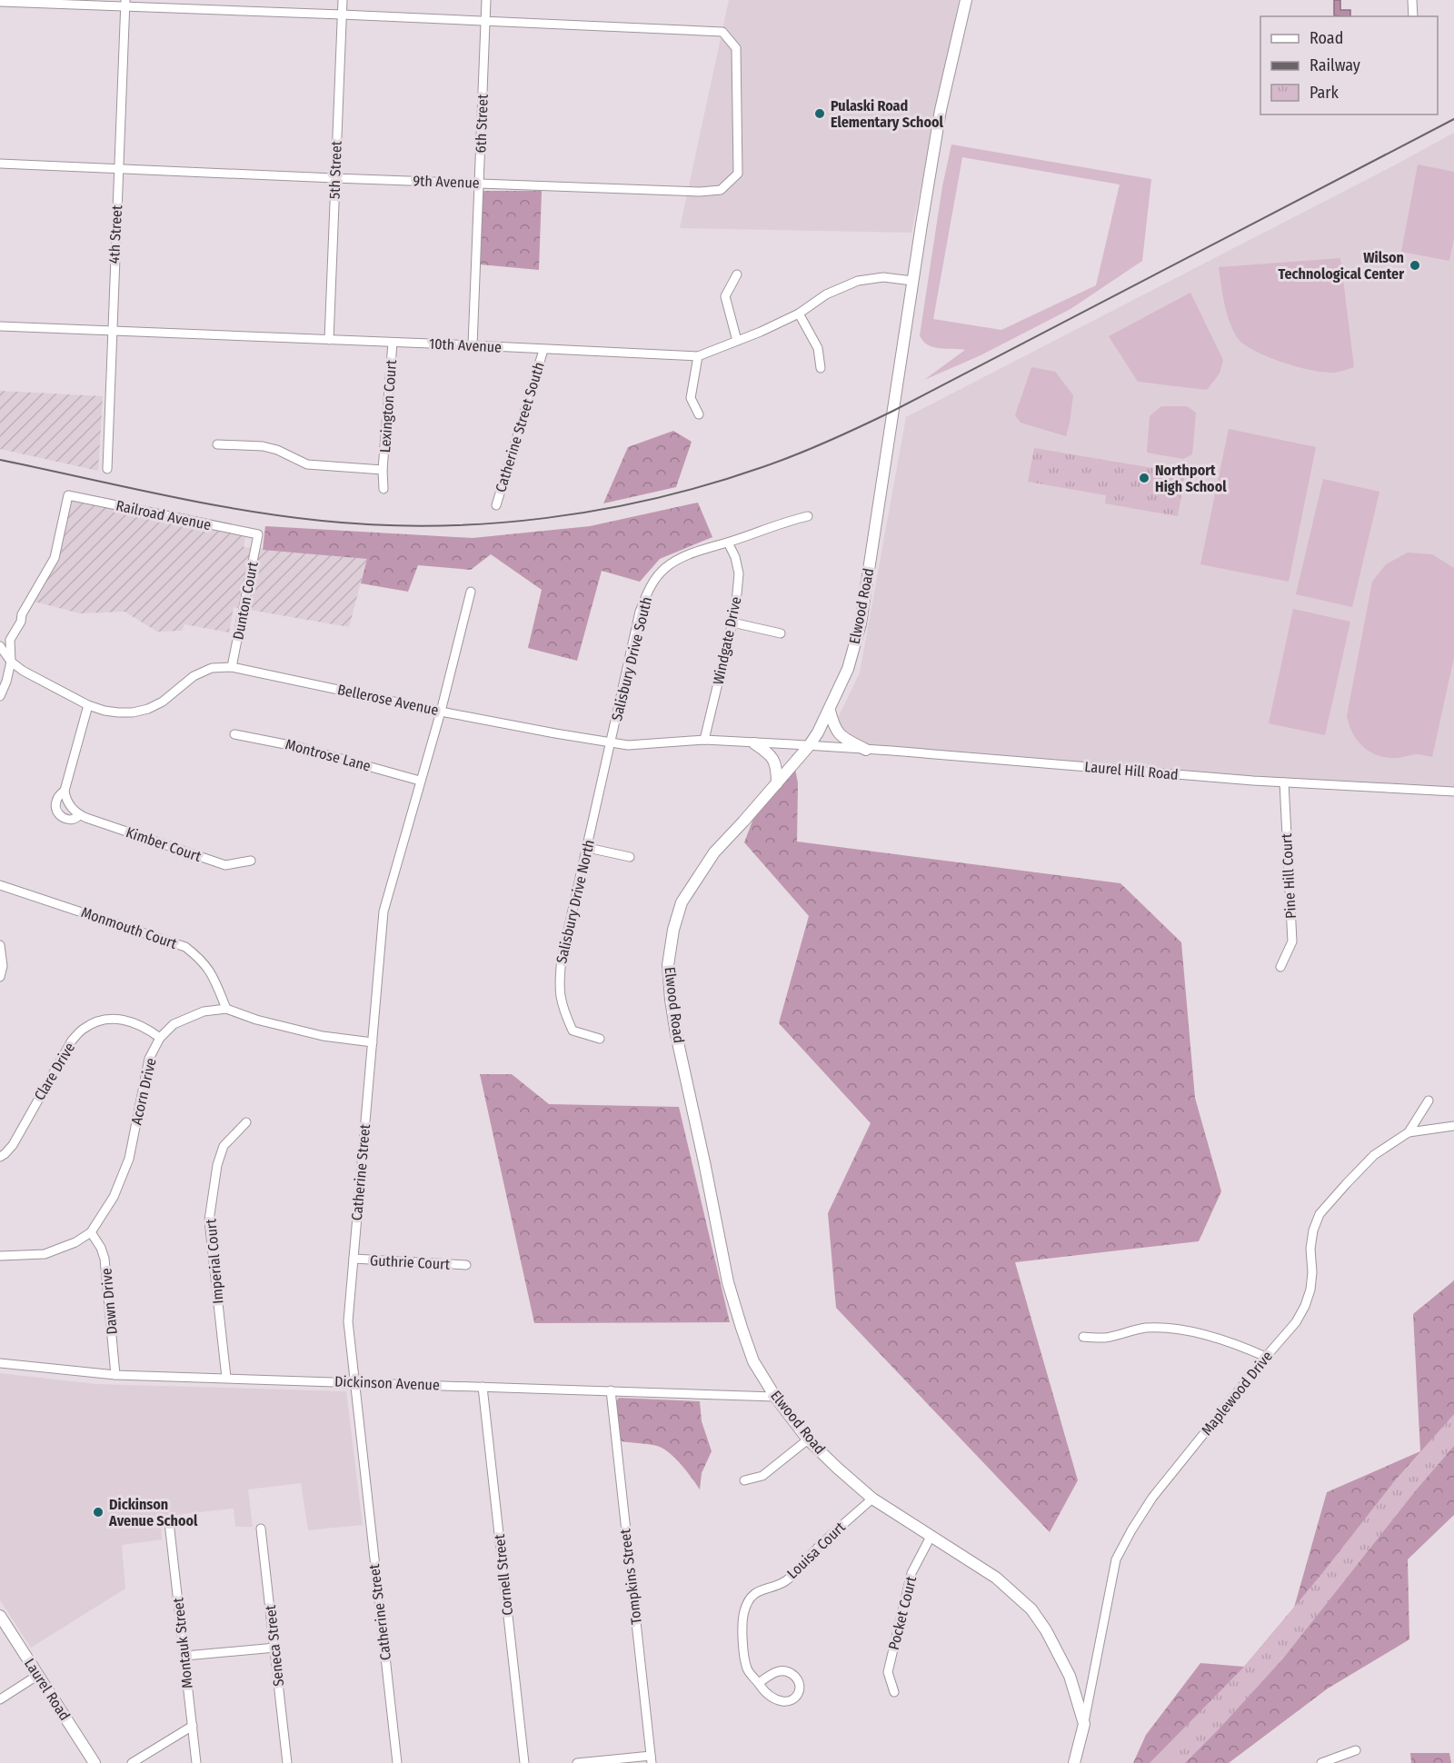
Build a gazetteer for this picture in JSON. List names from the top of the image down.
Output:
{
  "streets": {
    "main road": ["Elwood Road", "Laurel Road"],
    "street": [
      "6th Street",
      "5th Street",
      "9th Avenue",
      "4th Street",
      "10th Avenue",
      "Lexington Court",
      "Catherine Street South",
      "Railroad Avenue",
      "Dunton Court",
      "Windgate Drive",
      "Salisbury Drive South",
      "Bellerose Avenue",
      "Montrose Lane",
      "Laurel Hill Road",
      "Kimber Court",
      "Pine Hill Court",
      "Salisbury Drive North",
      "Monmouth Court",
      "Clare Drive",
      "Acorn Drive",
      "Catherine Street",
      "Imperial Court",
      "Guthrie Court",
      "Dawn Drive",
      "Dickinson Avenue",
      "Maplewood Drive",
      "Louisa Court",
      "Cornell Street",
      "Tompkins Street",
      "Pocket Court",
      "Montauk Street",
      "Seneca Street"
    ]
  },
  "crossings": [
    ["6th Street", "9th Avenue"],
    ["6th Street", "10th Avenue"],
    ["5th Street", "9th Avenue"],
    ["5th Street", "10th Avenue"],
    ["9th Avenue", "4th Street"],
    ["4th Street", "10th Avenue"],
    ["10th Avenue", "Lexington Court"],
    ["10th Avenue", "Catherine Street South"],
    ["10th Avenue", "Elwood Road"],
    ["Railroad Avenue", "Dunton Court"],
    ["Railroad Avenue", "Bellerose Avenue"],
    ["Dunton Court", "Bellerose Avenue"],
    ["Elwood Road", "Bellerose Avenue"],
    ["Elwood Road", "Laurel Hill Road"],
    ["Elwood Road", "Dickinson Avenue"],
    ["Elwood Road", "Maplewood Drive"],
    ["Elwood Road", "Louisa Court"],
    ["Elwood Road", "Pocket Court"],
    ["Windgate Drive", "Salisbury Drive South"],
    ["Windgate Drive", "Bellerose Avenue"],
    ["Salisbury Drive South", "Bellerose Avenue"],
    ["Salisbury Drive South", "Salisbury Drive North"],
    ["Bellerose Avenue", "Laurel Hill Road"],
    ["Bellerose Avenue", "Kimber Court"],
    ["Bellerose Avenue", "Salisbury Drive North"],
    ["Bellerose Avenue", "Catherine Street"],
    ["Montrose Lane", "Catherine Street"],
    ["Laurel Hill Road", "Pine Hill Court"],
    ["Monmouth Court", "Acorn Drive"],
    ["Clare Drive", "Acorn Drive"],
    ["Acorn Drive", "Catherine Street"],
    ["Acorn Drive", "Dawn Drive"],
    ["Catherine Street", "Guthrie Court"],
    ["Catherine Street", "Dickinson Avenue"],
    ["Imperial Court", "Dickinson Avenue"],
    ["Dawn Drive", "Dickinson Avenue"],
    ["Dickinson Avenue", "Cornell Street"],
    ["Dickinson Avenue", "Tompkins Street"]
  ],
  "places": [
    "Pulaski Road Elementary School",
    "Wilson Technological Center",
    "Northport High School",
    "Dickinson Avenue School"
  ],
  "legend": ["Road", "Railway", "Park"]
}
